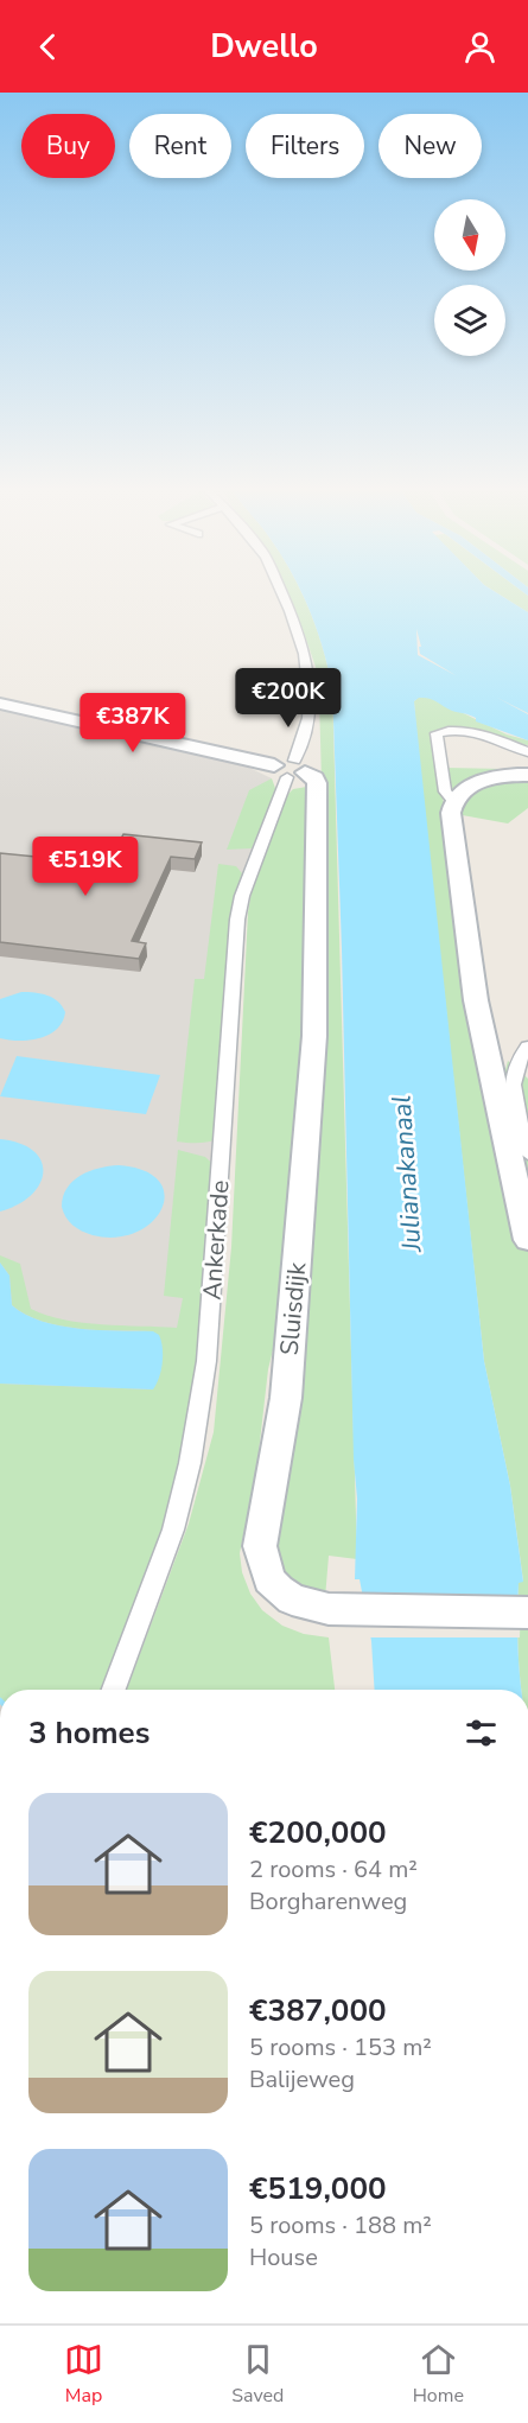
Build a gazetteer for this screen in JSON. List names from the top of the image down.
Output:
{
  "streets": {
    "street": ["Ankerkade", "Sluisdijk"]
  },
  "crossings": [
    ["Ankerkade", "Sluisdijk"]
  ],
  "water": ["Julianakanaal"],
  "north": "bottom",
  "page": {
    "header": "Dwello",
    "chip": [
      "Buy",
      "Rent",
      "Filters",
      "New"
    ],
    "price": ["€200K", "€387K", "€519K"],
    "heading": "3 homes",
    "list": [
      {
        "name": "€200,000",
        "note": "2 rooms · 64 m² · Borgharenweg"
      },
      {
        "name": "€387,000",
        "note": "5 rooms · 153 m² · Balijeweg"
      },
      {
        "name": "€519,000",
        "note": "5 rooms · 188 m² · House"
      }
    ],
    "tabs": ["Map", "Saved", "Home"]
  }
}
